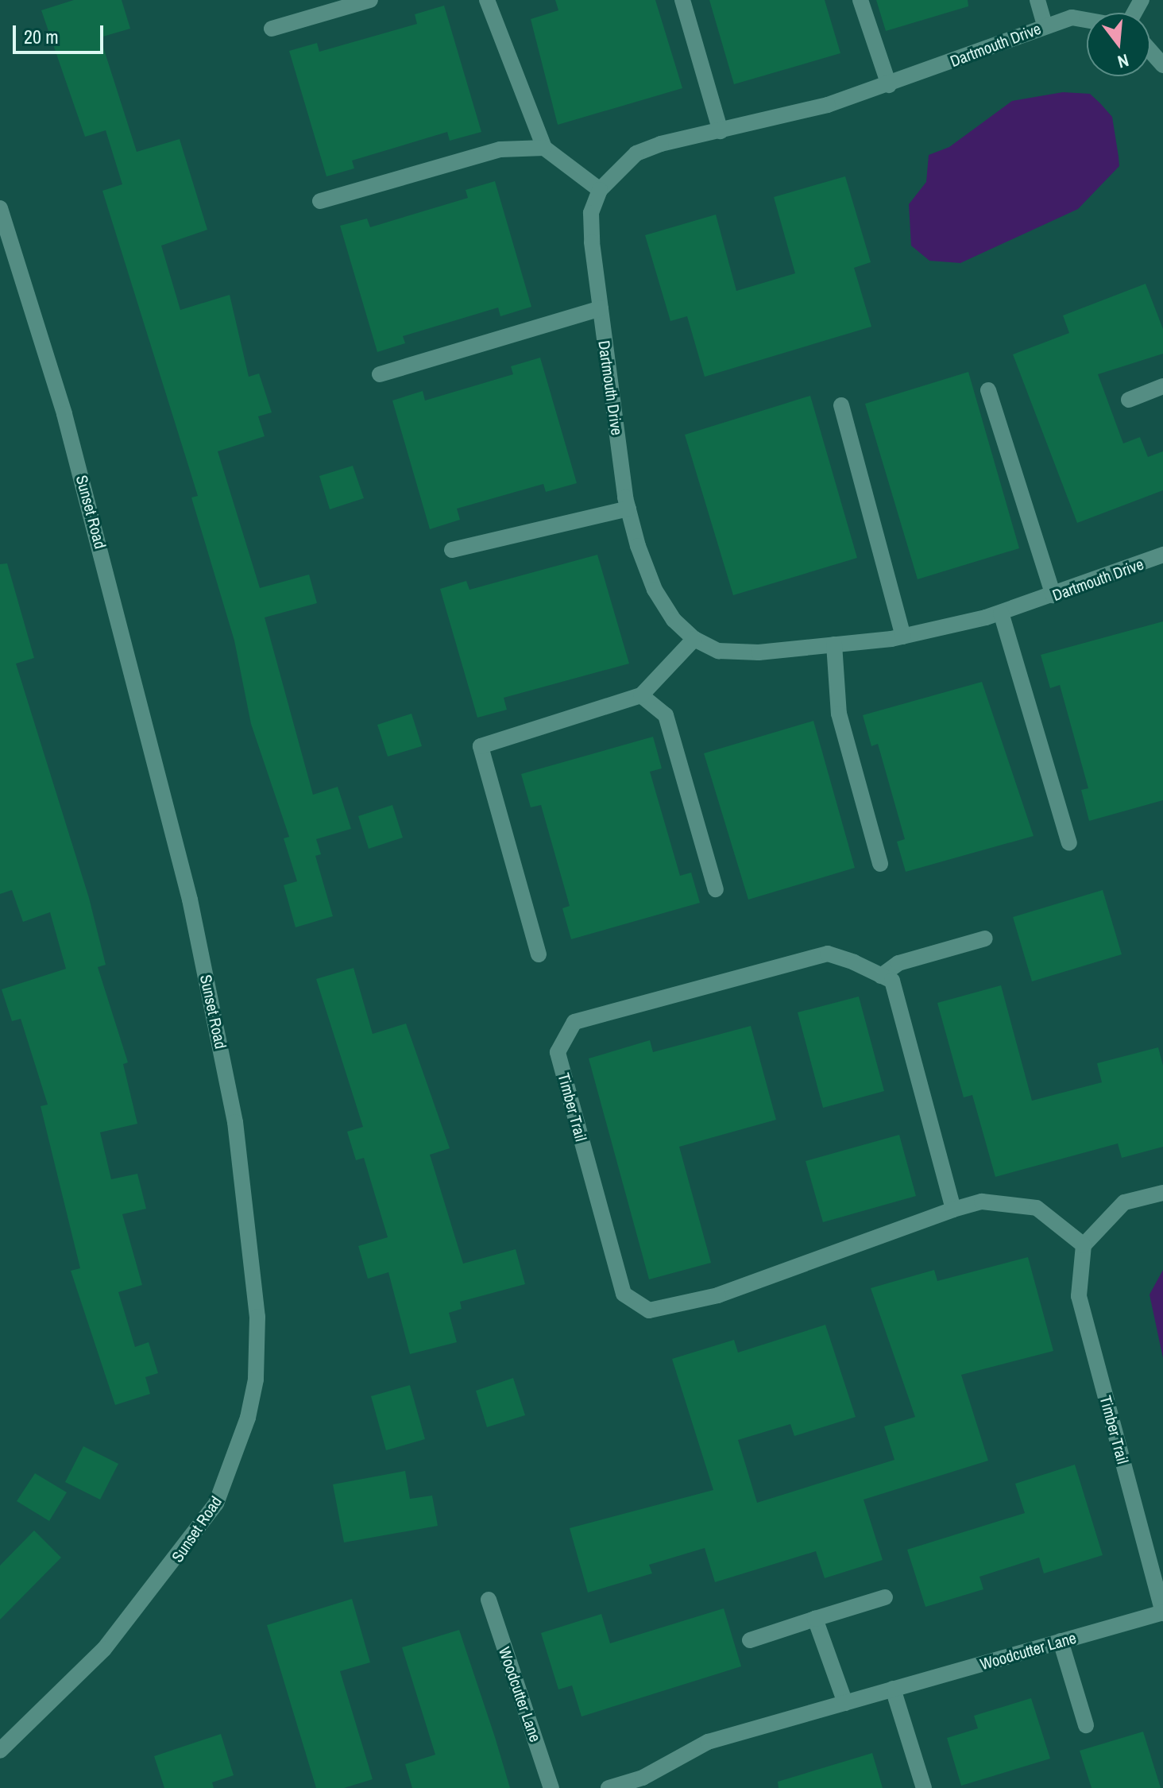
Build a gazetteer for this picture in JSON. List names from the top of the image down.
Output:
{
  "streets": {
    "street": [
      "Dartmouth Drive",
      "Sunset Road",
      "Timber Trail",
      "Woodcutter Lane"
    ]
  },
  "crossings": [
    ["Timber Trail", "Woodcutter Lane"]
  ],
  "scale_bar": "20 m",
  "north": "bottom"
}
